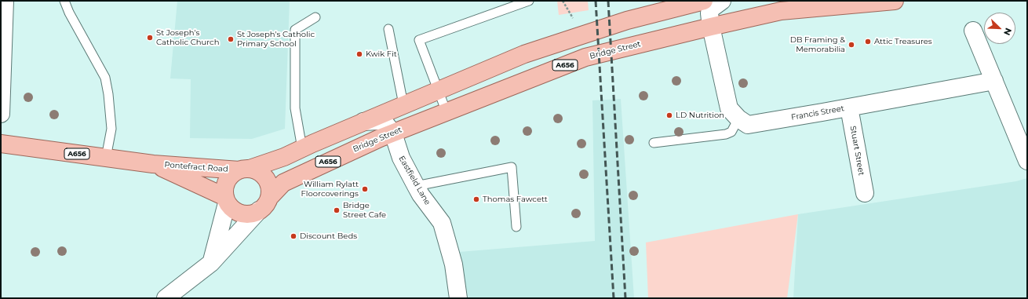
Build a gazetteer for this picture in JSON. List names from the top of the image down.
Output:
{
  "streets": {
    "main road": ["Bridge Street", "A656", "Pontefract Road"],
    "street": ["Francis Street", "Stuart Street", "Eastfield Lane"]
  },
  "crossings": [
    ["Bridge Street", "A656"],
    ["Bridge Street", "Francis Street"],
    ["Bridge Street", "Pontefract Road"],
    ["Bridge Street", "Eastfield Lane"],
    ["A656", "Pontefract Road"],
    ["A656", "Eastfield Lane"],
    ["Francis Street", "Stuart Street"]
  ],
  "places": [
    "St Joseph's Catholic Church",
    "St Joseph's Catholic Primary School",
    "Attic Treasures",
    "DB Framing & Memorabilia",
    "Kwik Fit",
    "LD Nutrition",
    "William Rylatt Floorcoverings",
    "Thomas Fawcett",
    "Bridge Street Cafe",
    "Discount Beds"
  ],
  "north": "bottom right"
}
